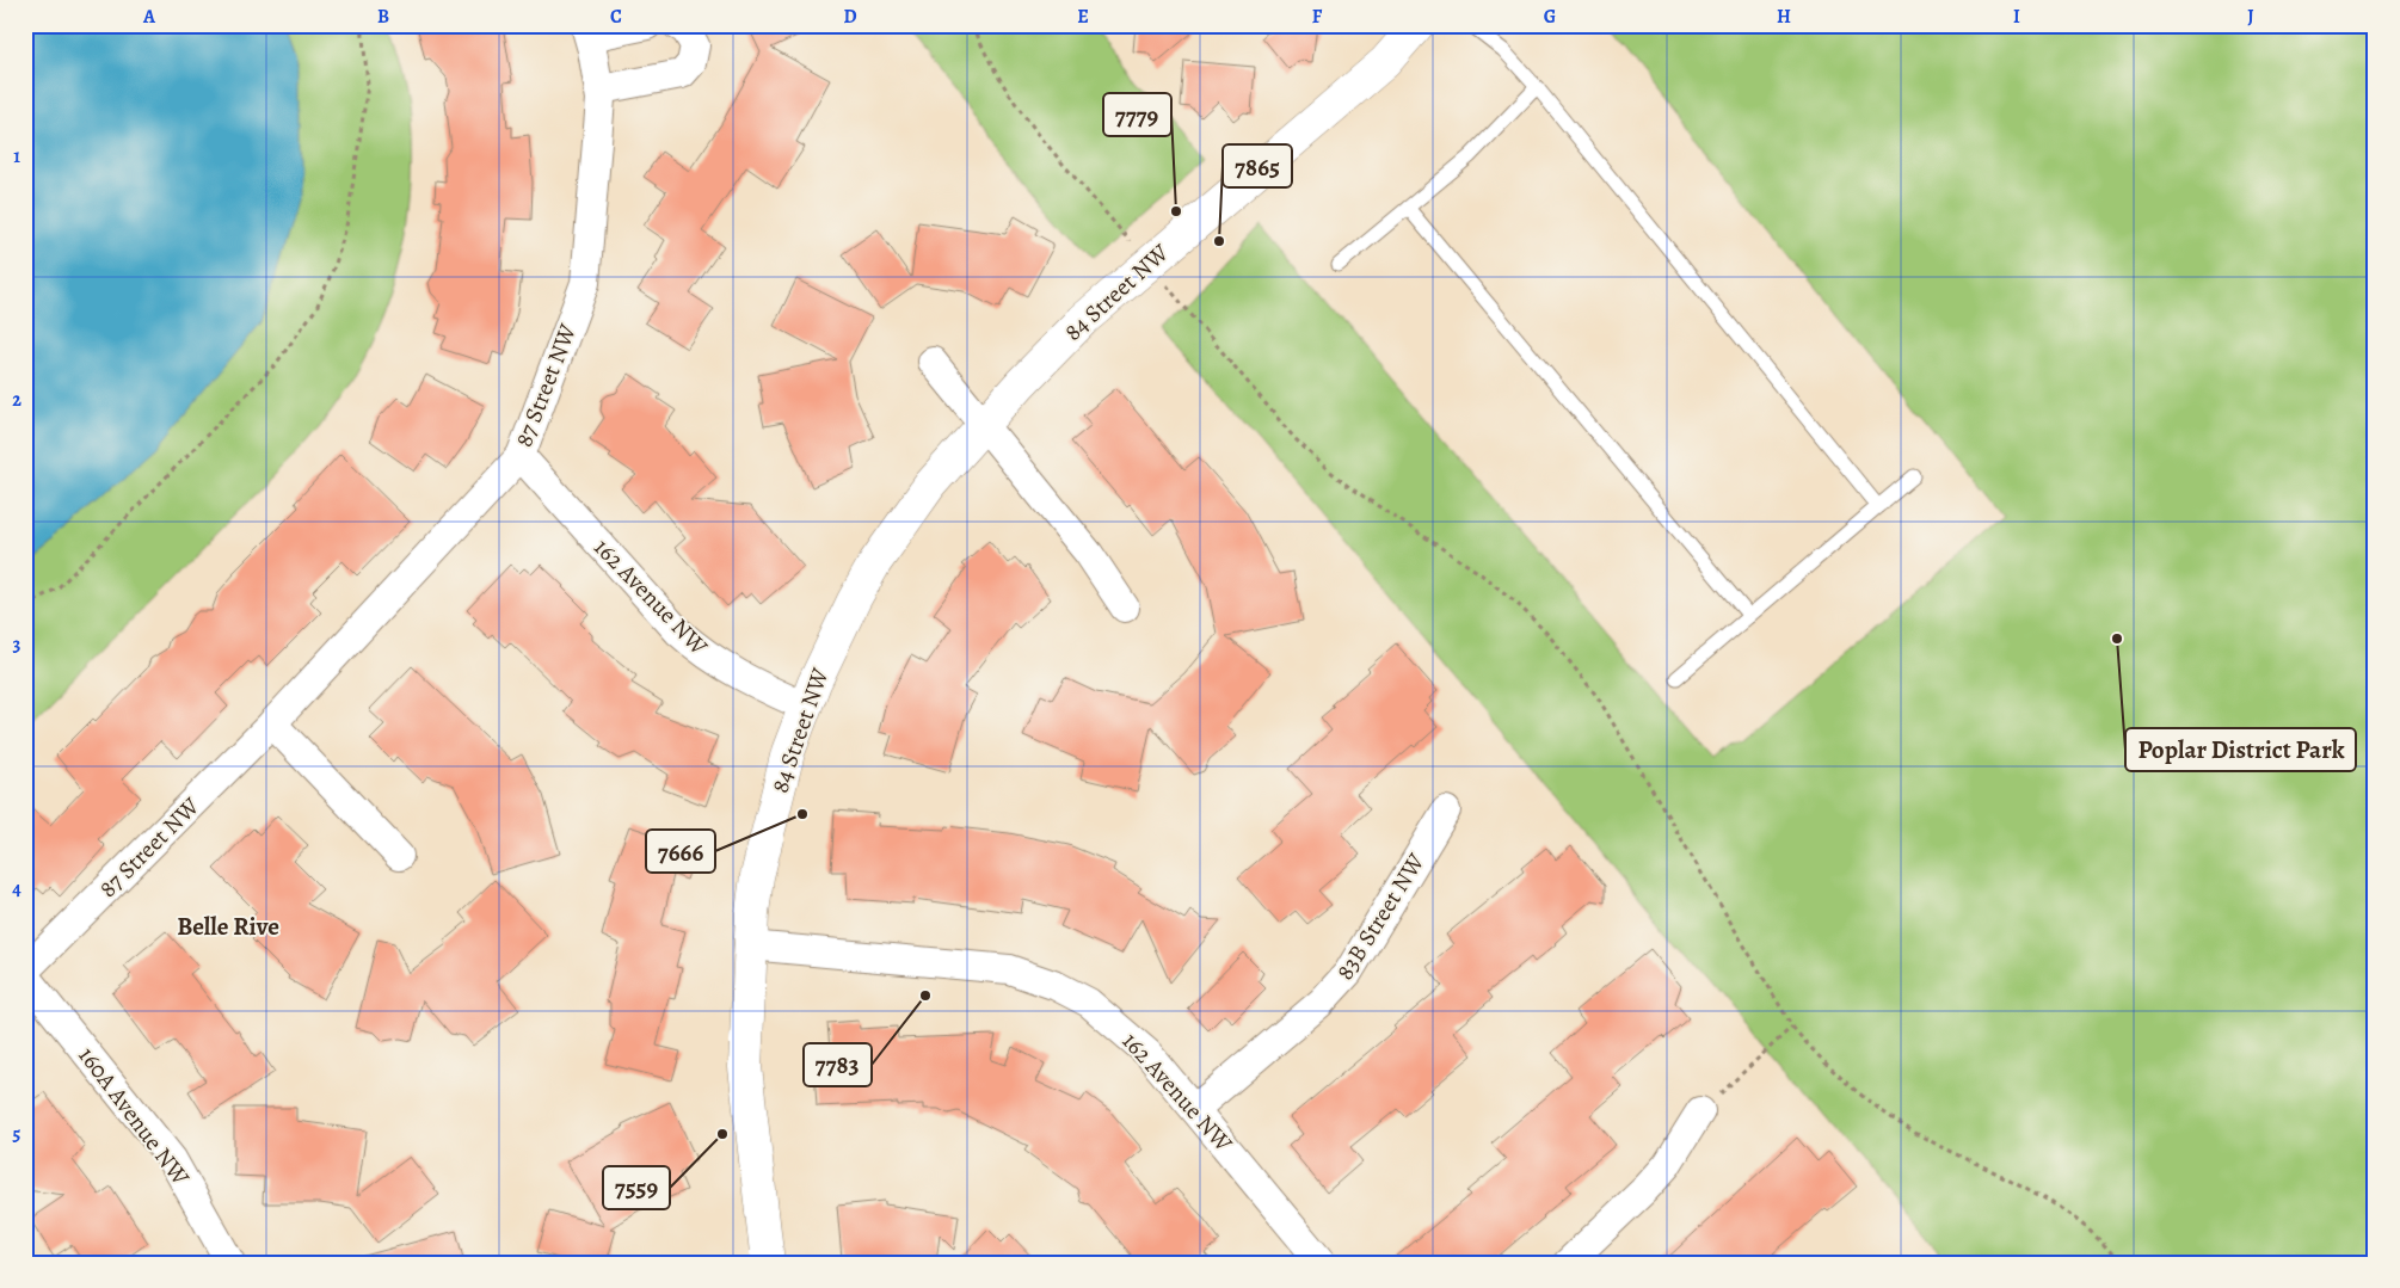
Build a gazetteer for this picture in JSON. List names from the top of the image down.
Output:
{
  "streets": {
    "street": [
      "84 Street NW",
      "87 Street NW",
      "162 Avenue NW",
      "83B Street NW",
      "160A Avenue NW"
    ]
  },
  "crossings": [
    ["84 Street NW", "162 Avenue NW"],
    ["87 Street NW", "162 Avenue NW"],
    ["162 Avenue NW", "83B Street NW"]
  ],
  "districts": ["Belle Rive"],
  "places": [
    "7779",
    "7865",
    "Poplar District Park",
    "7666",
    "7783",
    "7559"
  ],
  "grid": {
    "columns": [
      "A",
      "B",
      "C",
      "D",
      "E",
      "F",
      "G",
      "H",
      "I",
      "J"
    ],
    "rows": [
      "1",
      "2",
      "3",
      "4",
      "5"
    ]
  }
}
